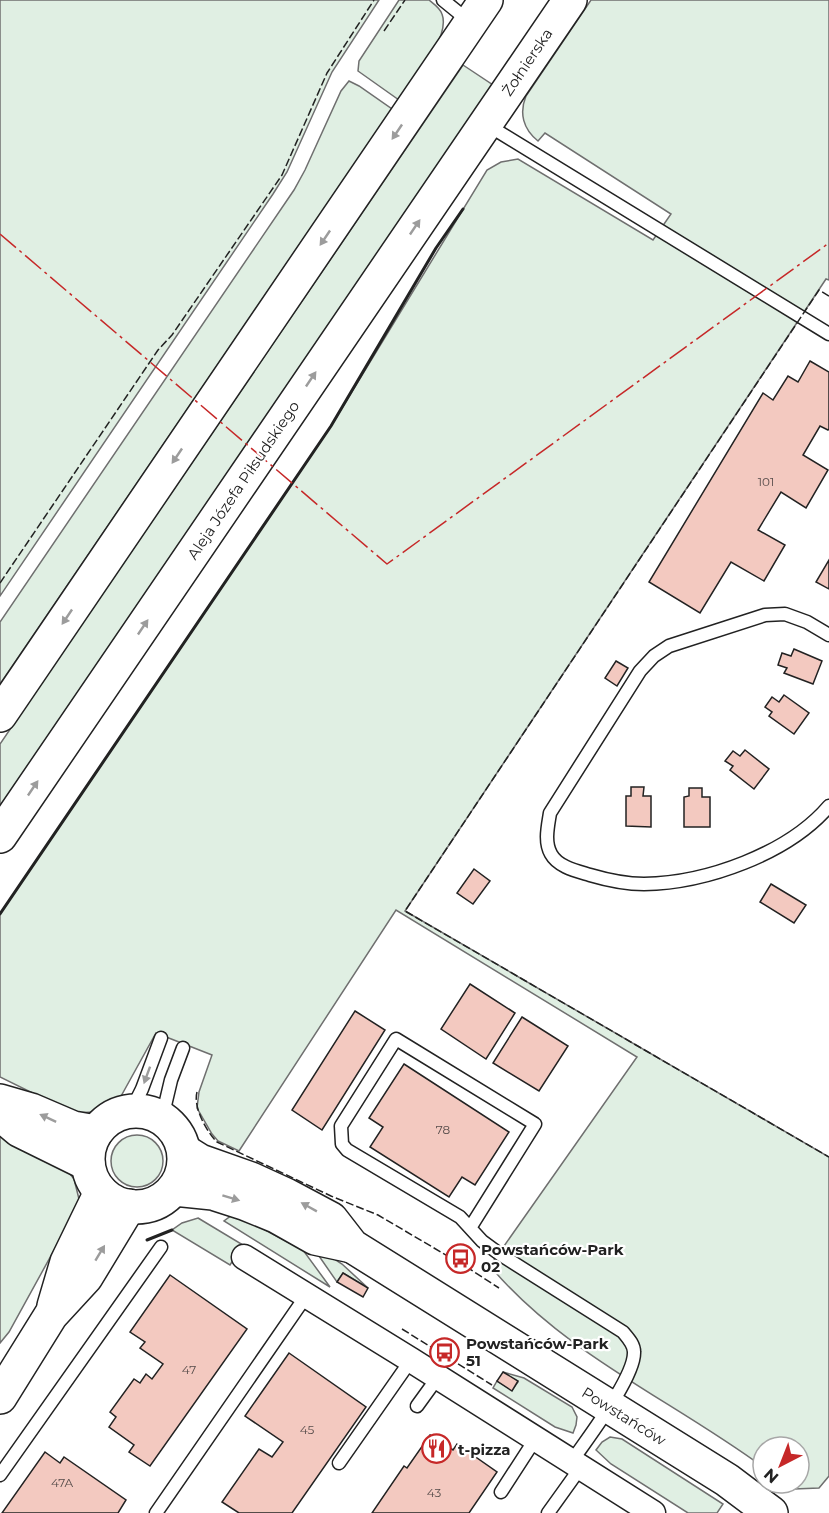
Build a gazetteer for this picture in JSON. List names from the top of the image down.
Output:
{
  "streets": {
    "main road": ["Żołnierska", "Aleja Józefa Piłsudskiego", "Powstańców"]
  },
  "crossings": [
    ["Żołnierska", "Aleja Józefa Piłsudskiego"]
  ],
  "places": {
    "bus stop": ["Powstańców-Park 02", "Powstańców-Park 51"],
    "restaurant": ["t-pizza"]
  },
  "house_numbers": [
    "101",
    "78",
    "47",
    "45",
    "47A",
    "43"
  ],
  "north": "bottom left"
}
